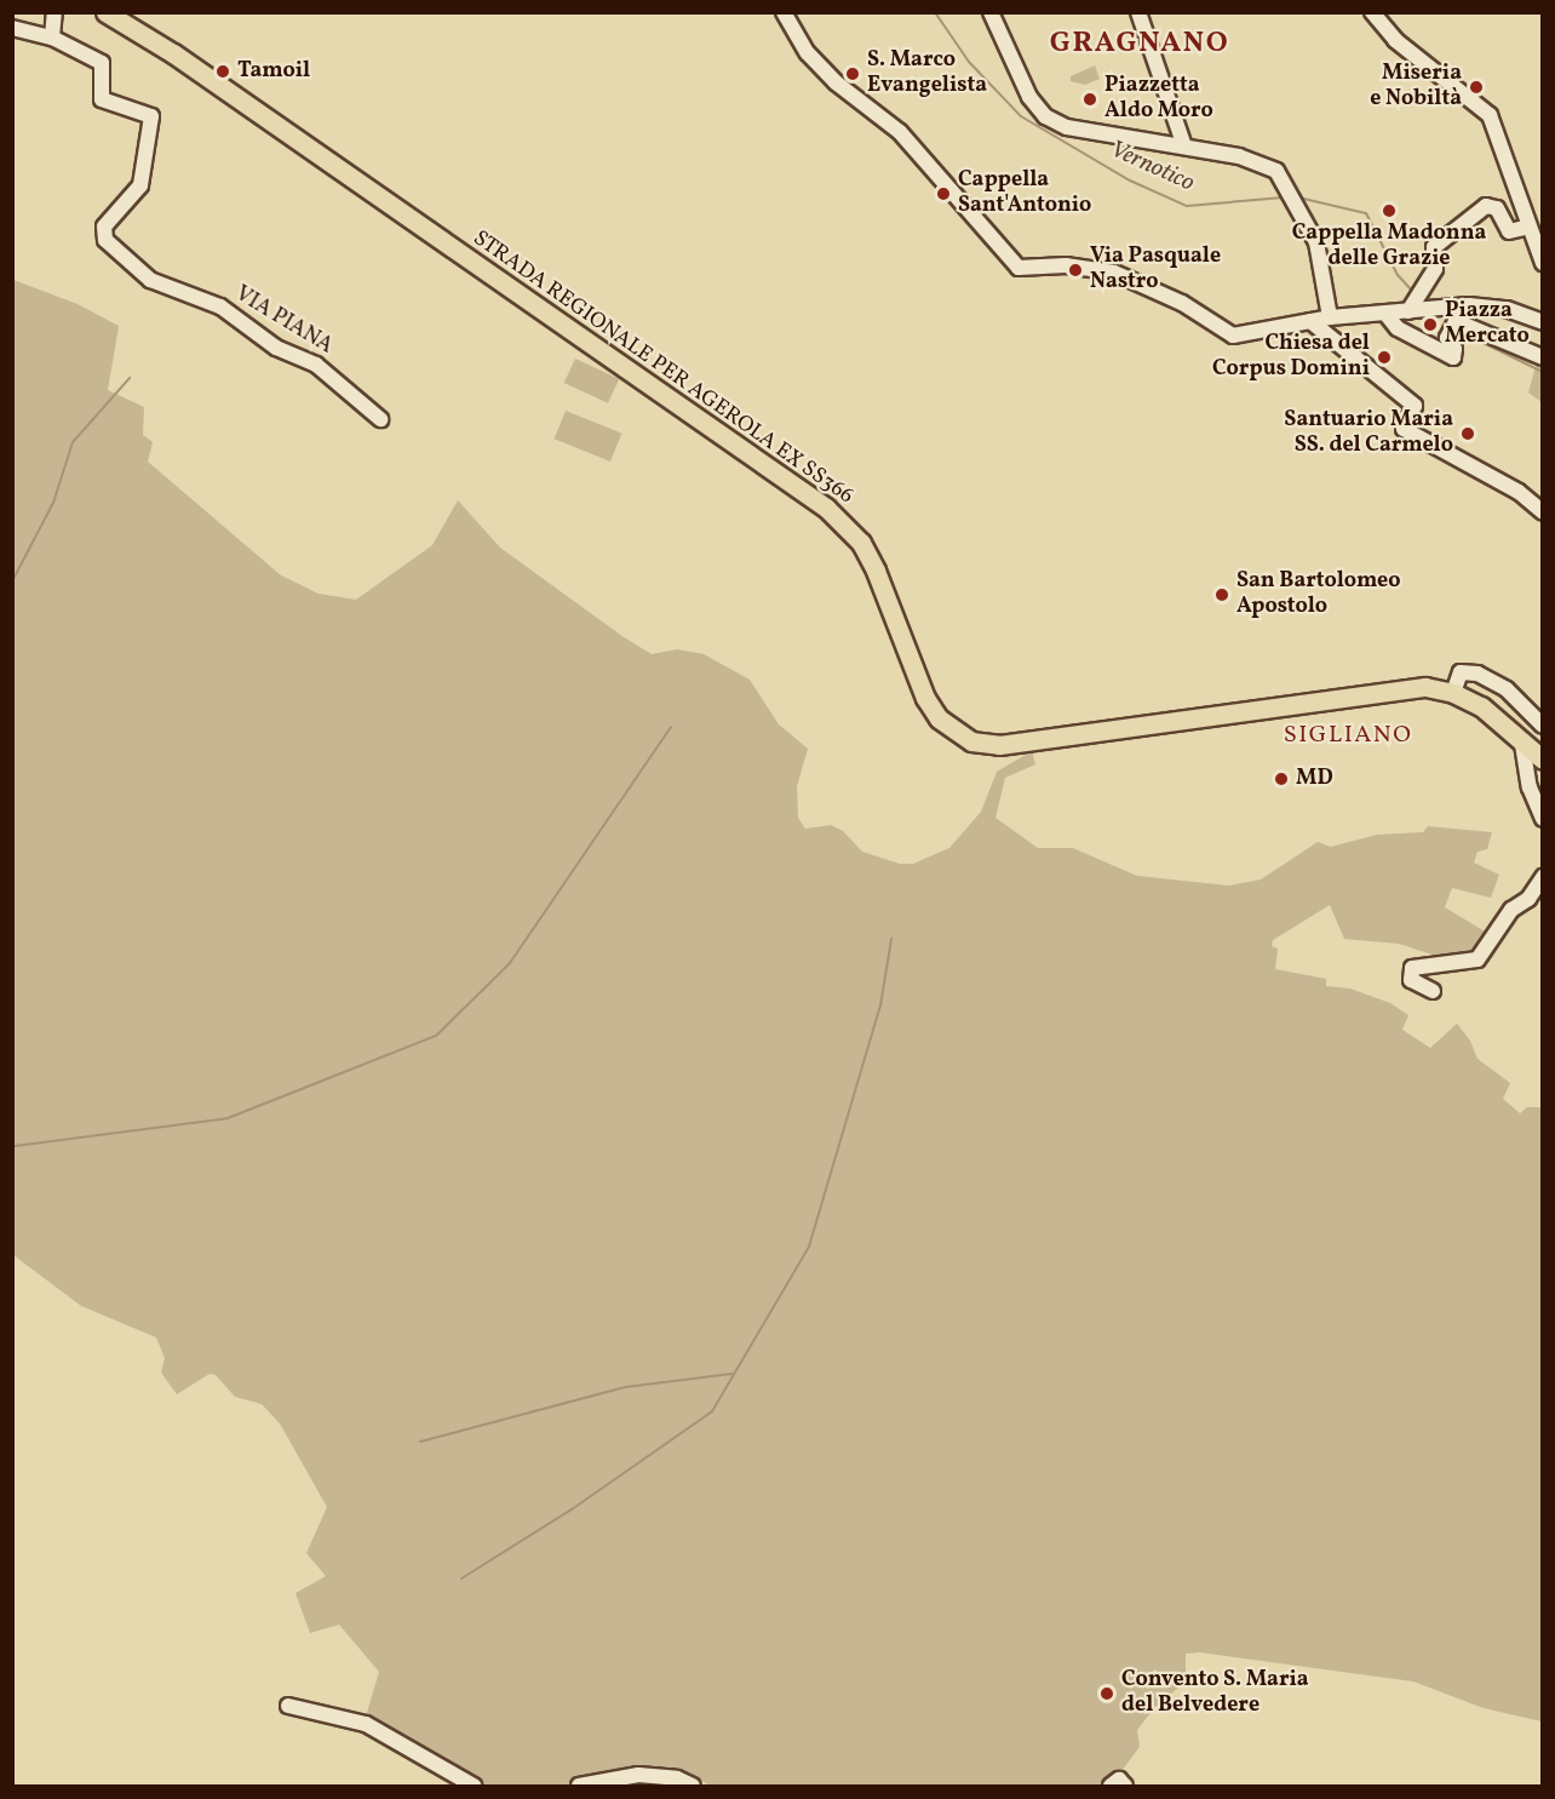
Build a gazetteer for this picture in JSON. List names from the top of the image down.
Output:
{
  "streets": {
    "main road": ["STRADA REGIONALE PER AGEROLA EX SS366"],
    "street": ["VIA PIANA"]
  },
  "districts": ["GRAGNANO", "SIGLIANO"],
  "water": ["Vernotico"],
  "places": [
    "Tamoil",
    "S. Marco Evangelista",
    "Miseria e Nobiltà",
    "Piazzetta Aldo Moro",
    "Cappella Sant'Antonio",
    "Cappella Madonna delle Grazie",
    "Via Pasquale Nastro",
    "Piazza Mercato",
    "Chiesa del Corpus Domini",
    "Santuario Maria SS. del Carmelo",
    "San Bartolomeo Apostolo",
    "MD",
    "Convento S. Maria del Belvedere"
  ]
}
